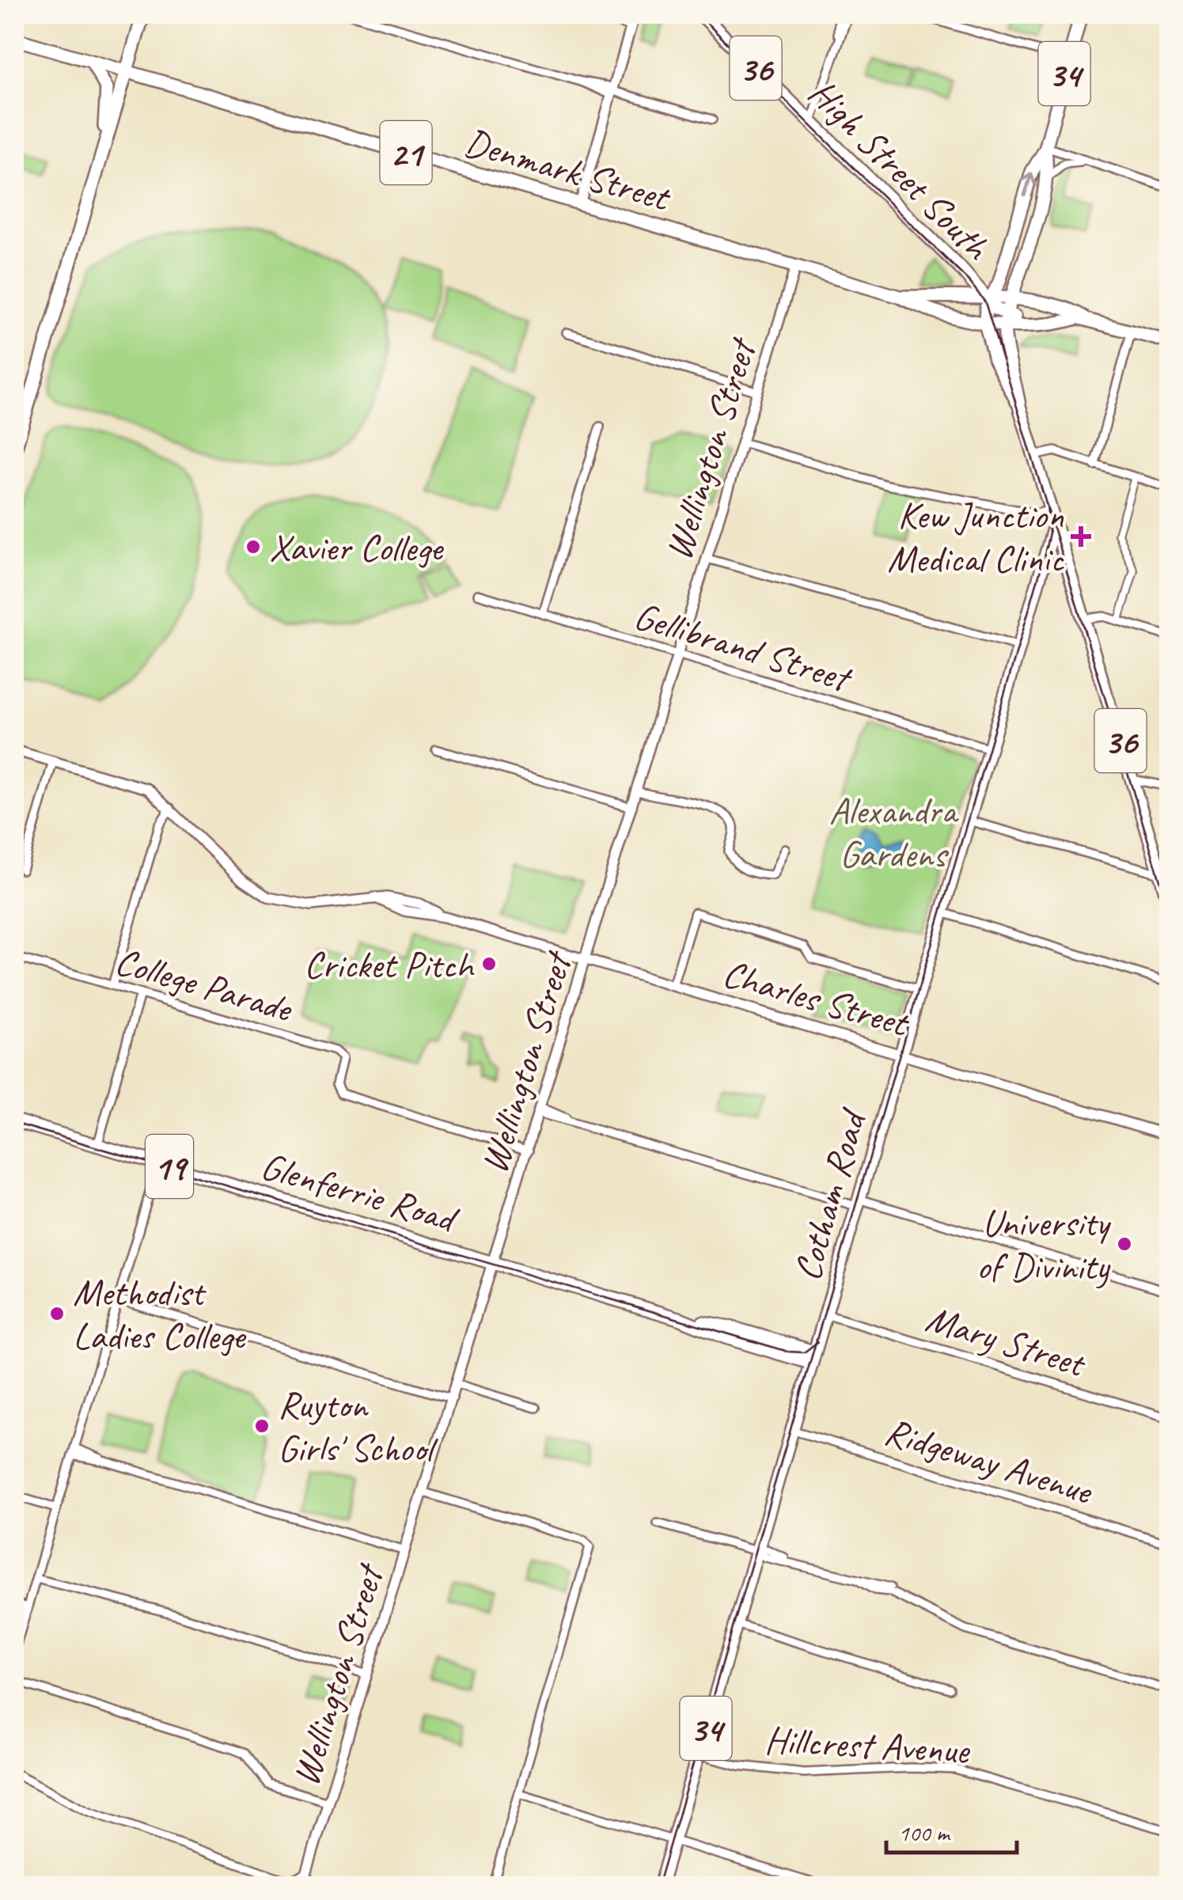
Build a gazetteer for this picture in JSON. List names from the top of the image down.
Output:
{
  "streets": {
    "main road": [
      "36",
      "34",
      "21",
      "Denmark Street",
      "High Street South",
      "19",
      "Glenferrie Road",
      "Cotham Road"
    ],
    "street": [
      "Wellington Street",
      "Gellibrand Street",
      "College Parade",
      "Charles Street",
      "Mary Street",
      "Ridgeway Avenue",
      "Hillcrest Avenue"
    ]
  },
  "crossings": [
    ["36", "34"],
    ["36", "Cotham Road"],
    ["34", "21"],
    ["34", "Denmark Street"],
    ["34", "High Street South"],
    ["34", "Cotham Road"],
    ["21", "Denmark Street"],
    ["21", "High Street South"],
    ["Denmark Street", "High Street South"],
    ["Denmark Street", "Wellington Street"],
    ["Wellington Street", "Gellibrand Street"],
    ["Wellington Street", "College Parade"],
    ["Wellington Street", "Charles Street"],
    ["Wellington Street", "Glenferrie Road"],
    ["Gellibrand Street", "Cotham Road"],
    ["Charles Street", "Cotham Road"],
    ["Glenferrie Road", "Cotham Road"],
    ["Cotham Road", "Mary Street"],
    ["Cotham Road", "Ridgeway Avenue"],
    ["Cotham Road", "Hillcrest Avenue"]
  ],
  "parks": ["Alexandra Gardens"],
  "places": {
    "health": ["Kew Junction Medical Clinic"],
    "other": [
      "Xavier College",
      "Cricket Pitch",
      "University of Divinity",
      "Methodist Ladies College",
      "Ruyton Girls' School"
    ]
  },
  "scale_bar": "100 m"
}
